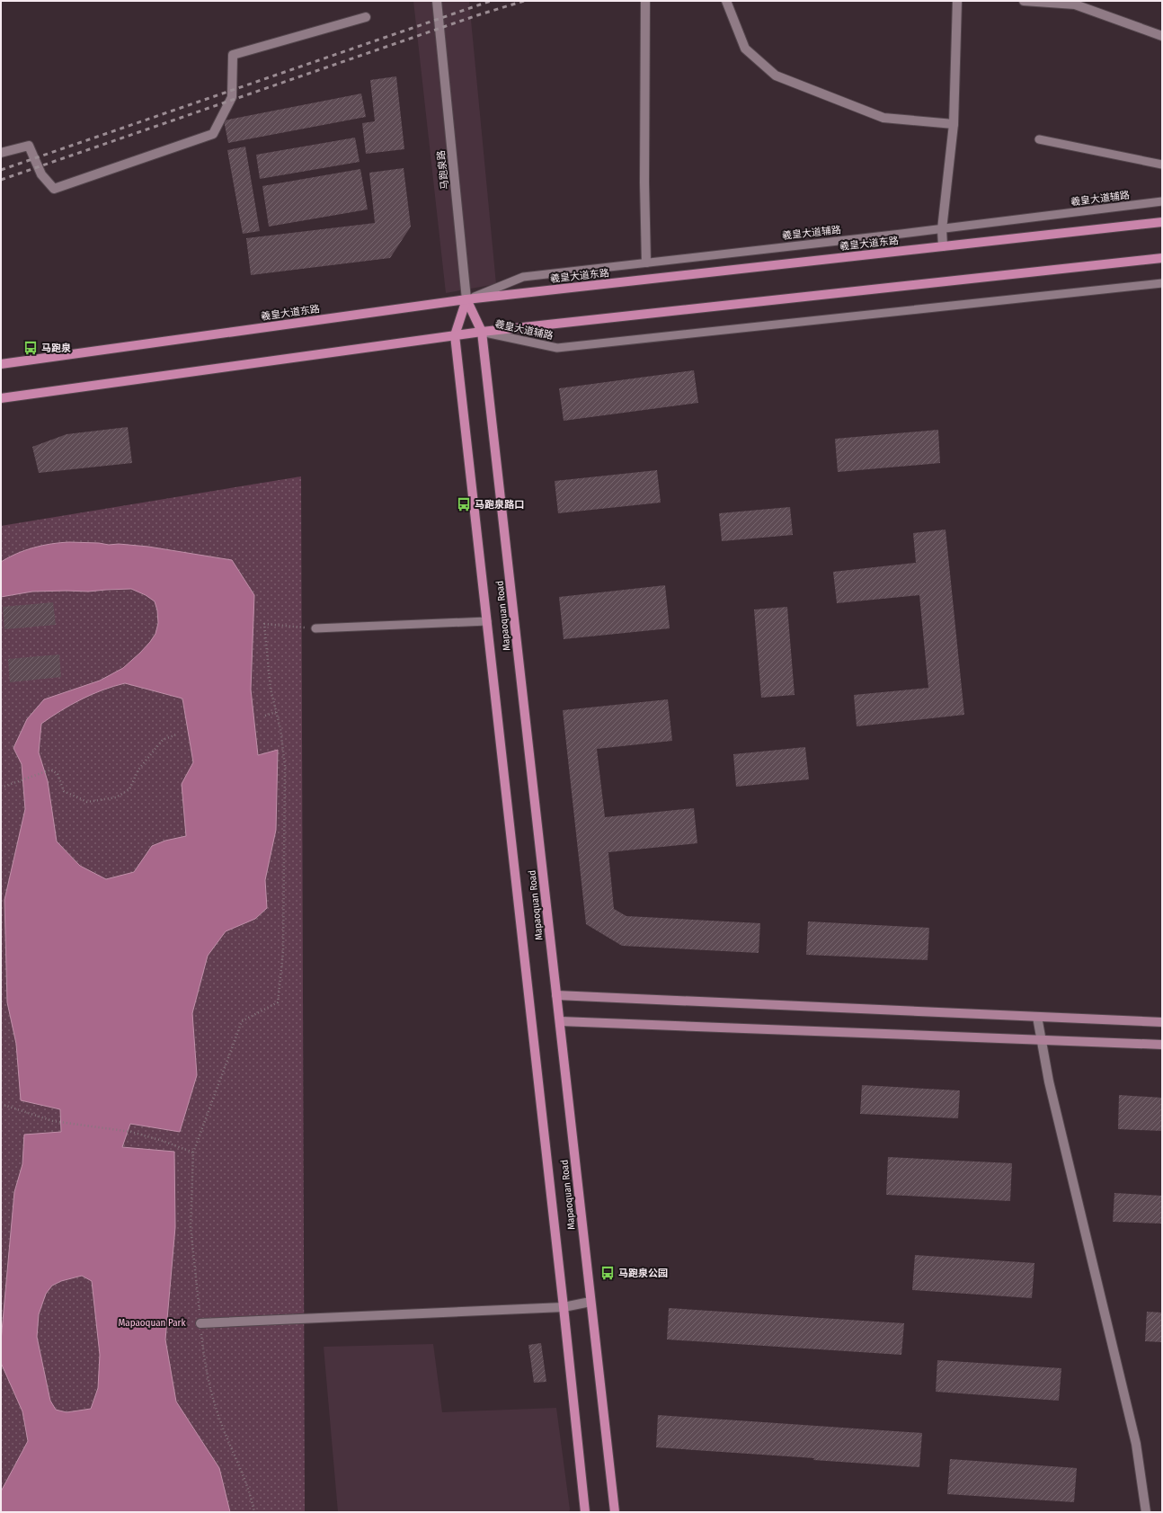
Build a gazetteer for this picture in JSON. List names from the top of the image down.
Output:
{
  "streets": {
    "main road": ["马跑泉路", "羲皇大道东路", "Mapaoquan Road"],
    "lane": ["羲皇大道辅路"]
  },
  "crossings": [
    ["马跑泉路", "羲皇大道辅路"],
    ["马跑泉路", "羲皇大道东路"],
    ["马跑泉路", "Mapaoquan Road"],
    ["羲皇大道辅路", "羲皇大道东路"],
    ["羲皇大道辅路", "Mapaoquan Road"],
    ["羲皇大道东路", "Mapaoquan Road"]
  ],
  "parks": ["Mapaoquan Park"],
  "places": {
    "bus stop": ["马跑泉", "马跑泉路口", "马跑泉公园"]
  }
}
